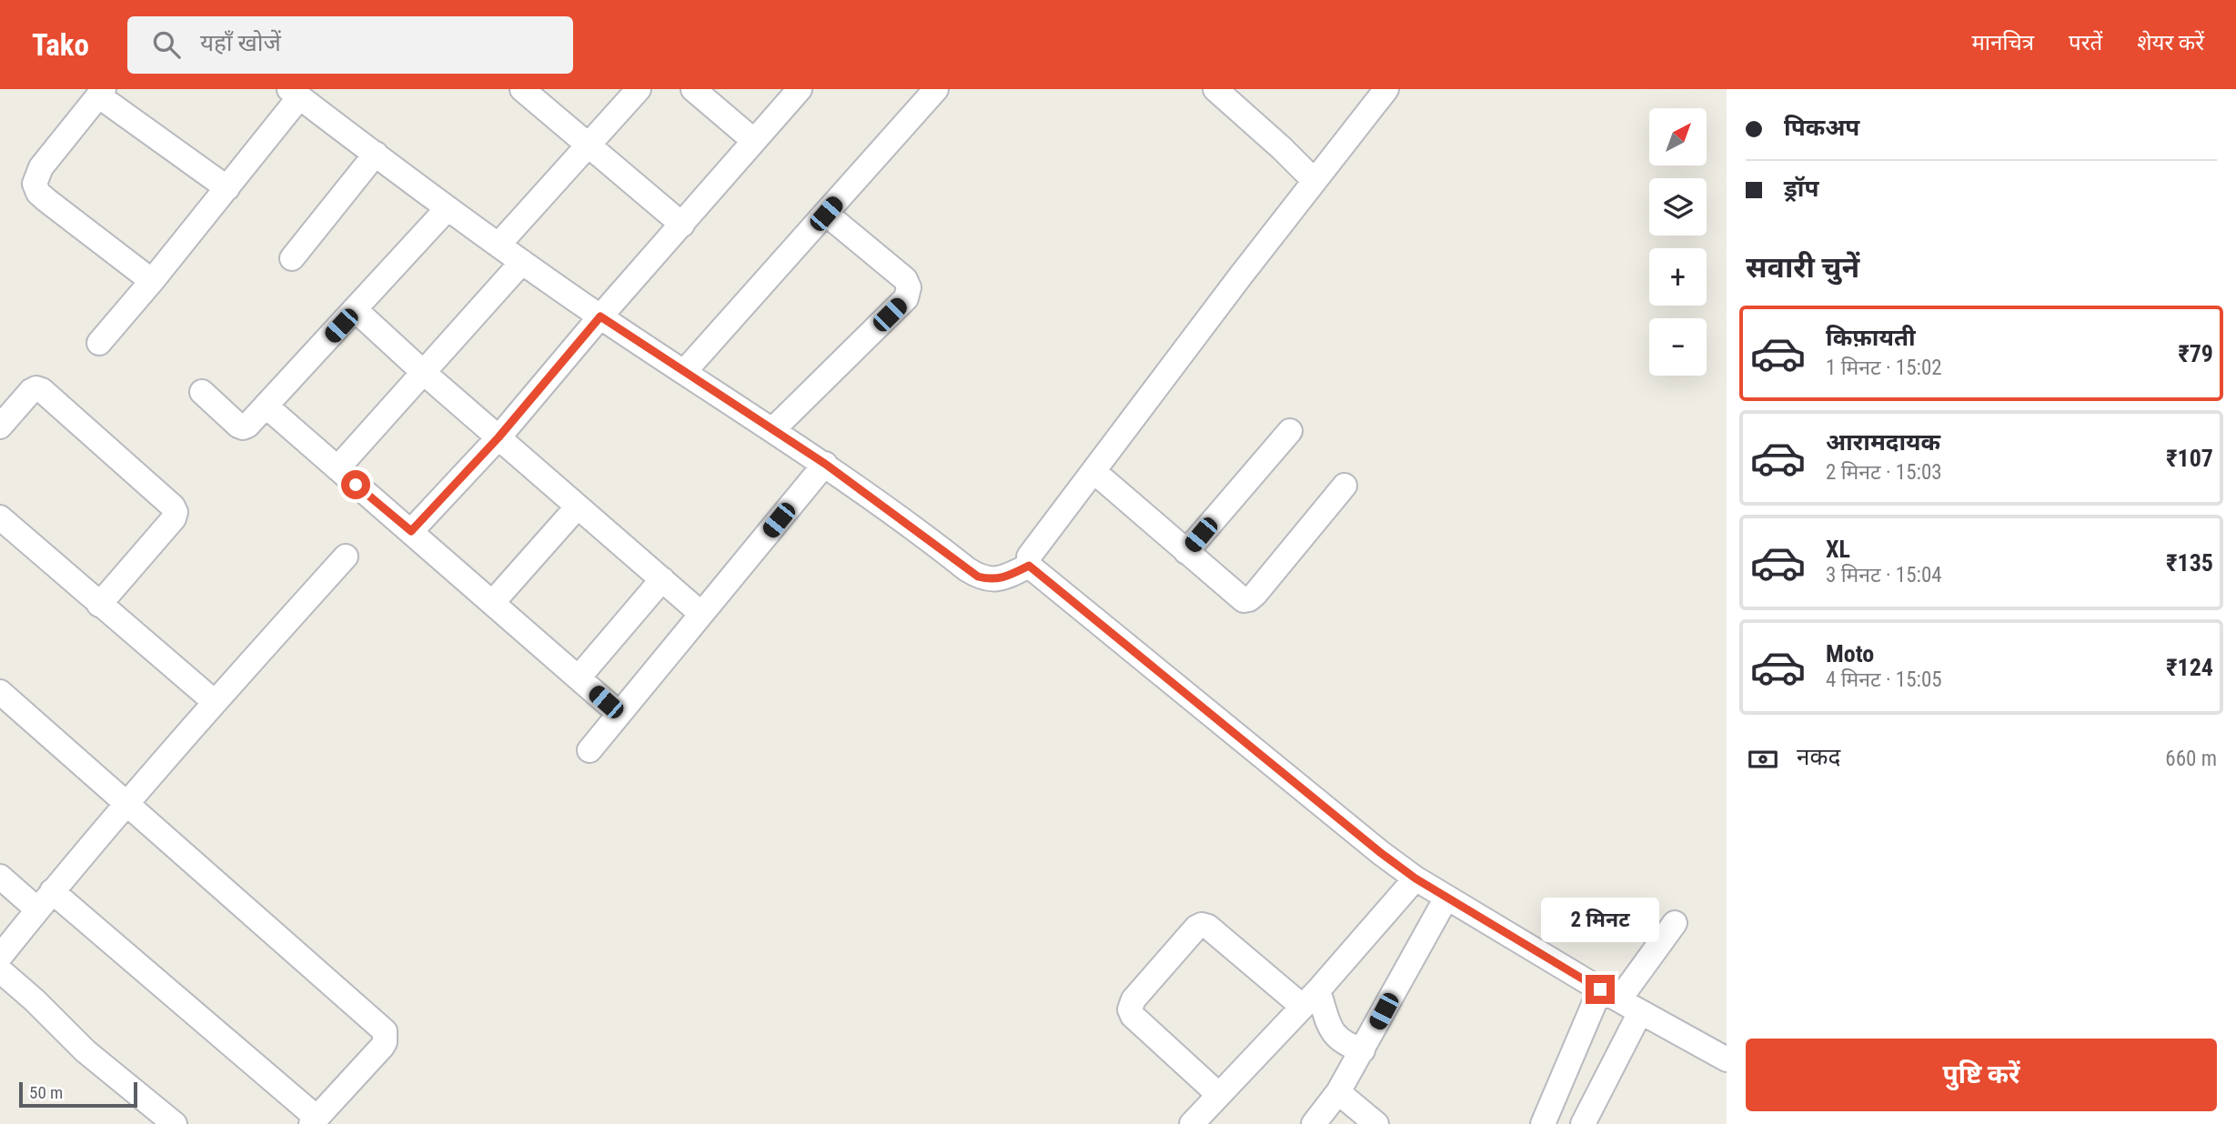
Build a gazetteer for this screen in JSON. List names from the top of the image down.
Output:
{
  "scale_bar": "50 m",
  "north": "top right",
  "page": {
    "header": "Tako",
    "search": "यहाँ खोजें",
    "nav": ["मानचित्र", "परतें", "शेयर करें"],
    "banner": ["पिकअप", "ड्रॉप"],
    "map_buttons": ["+", "−"],
    "heading": "सवारी चुनें",
    "list": [
      {
        "name": "किफ़ायती",
        "note": "1 मिनट · 15:02",
        "value": "₹79"
      },
      {
        "name": "आरामदायक",
        "note": "2 मिनट · 15:03",
        "value": "₹107"
      },
      {
        "name": "XL",
        "note": "3 मिनट · 15:04",
        "value": "₹135"
      },
      {
        "name": "Moto",
        "note": "4 मिनट · 15:05",
        "value": "₹124"
      }
    ],
    "pay": ["नकद", "660 m"],
    "bubble": "2 मिनट",
    "buttons": "पुष्टि करें",
    "scale": "50 m"
  }
}
